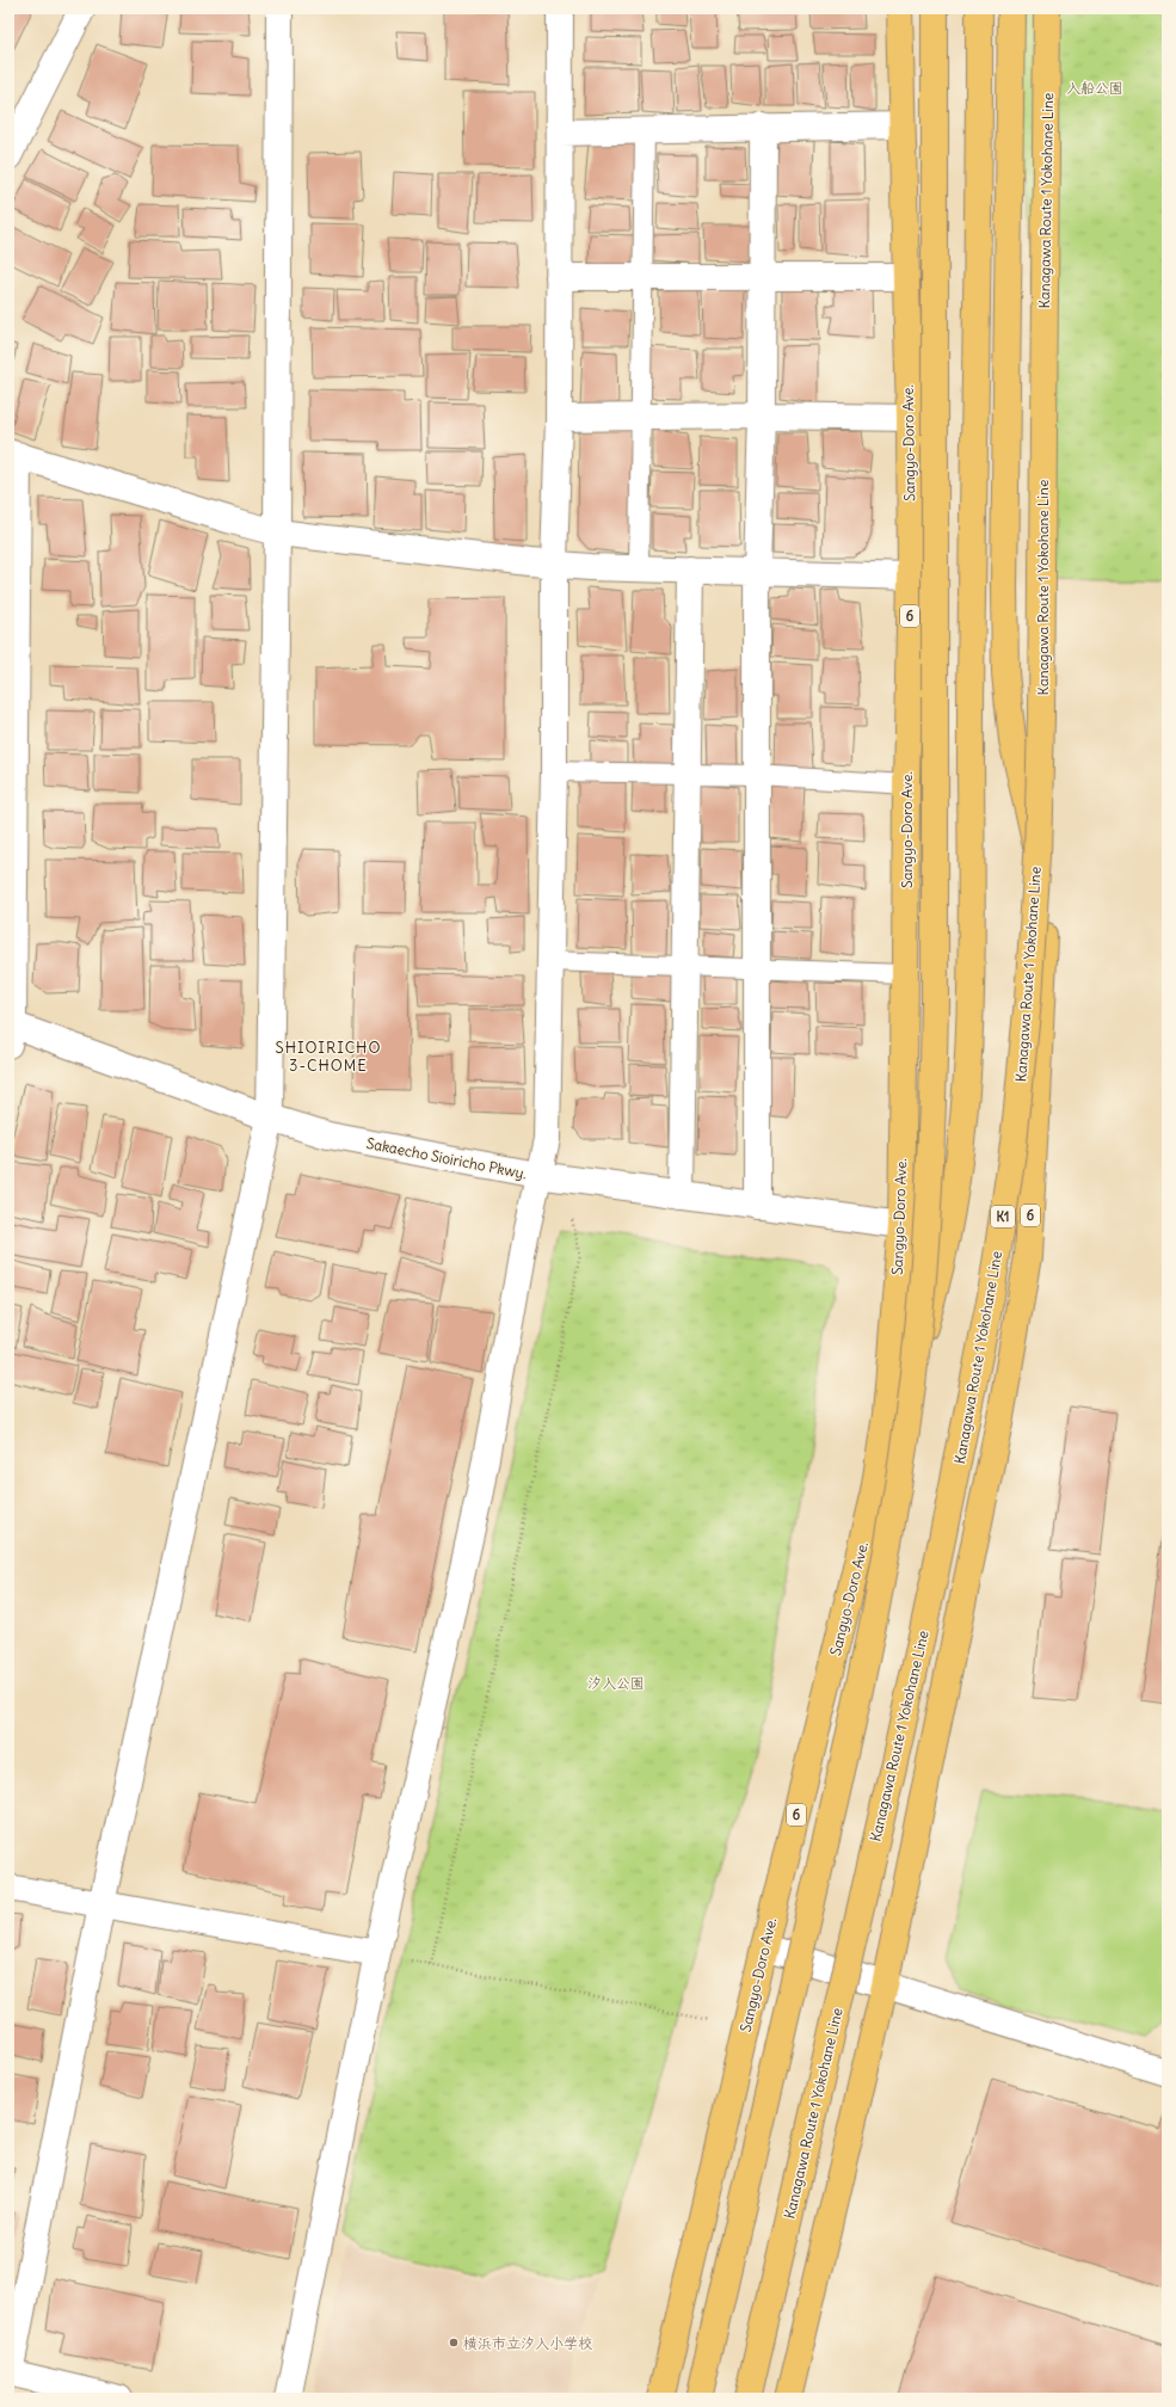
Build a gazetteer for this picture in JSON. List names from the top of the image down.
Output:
{
  "streets": {
    "main road": [
      "Kanagawa Route 1 Yokohane Line",
      "Sangyo-Doro Ave.",
      "6",
      "K1"
    ],
    "street": ["Sakaecho Sioiricho Pkwy."]
  },
  "crossings": [
    ["Kanagawa Route 1 Yokohane Line", "6"],
    ["Sangyo-Doro Ave.", "Sakaecho Sioiricho Pkwy."]
  ],
  "districts": ["SHIOIRICHO 3-CHOME"],
  "parks": ["入船公園", "汐入公園"],
  "places": ["横浜市立汐入小学校"]
}
